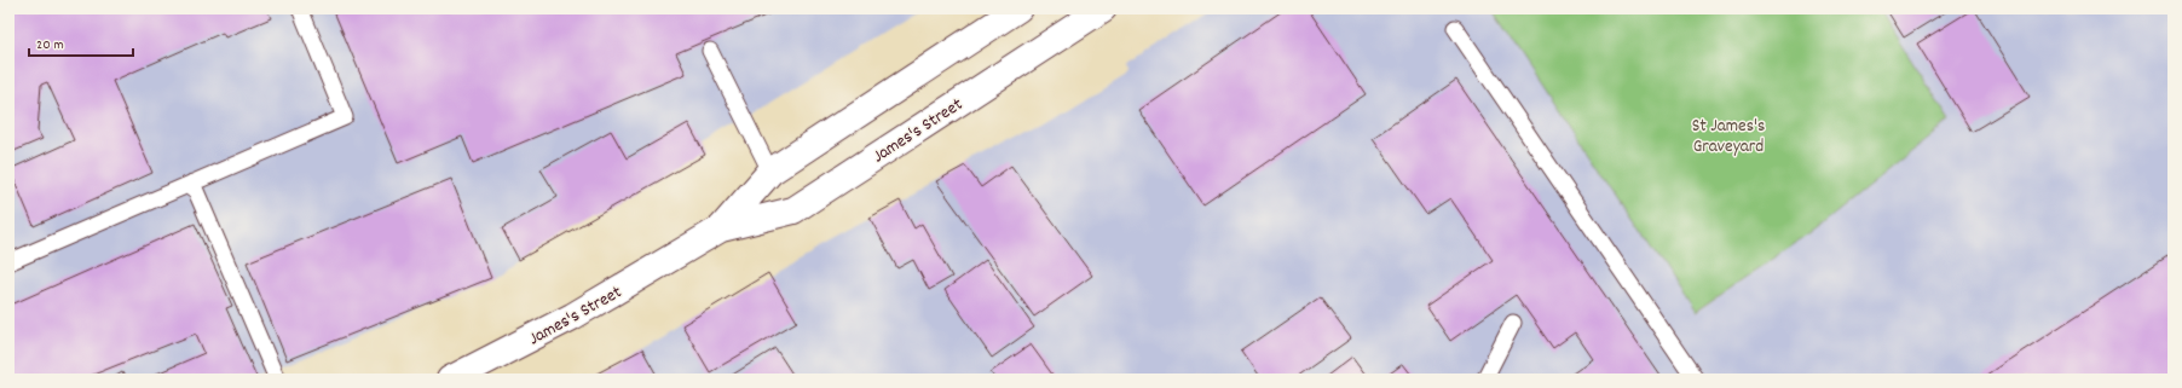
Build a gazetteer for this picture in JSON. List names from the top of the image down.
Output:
{
  "streets": {
    "main road": ["James's Street"]
  },
  "parks": ["St James's Graveyard"],
  "scale_bar": "20 m"
}
